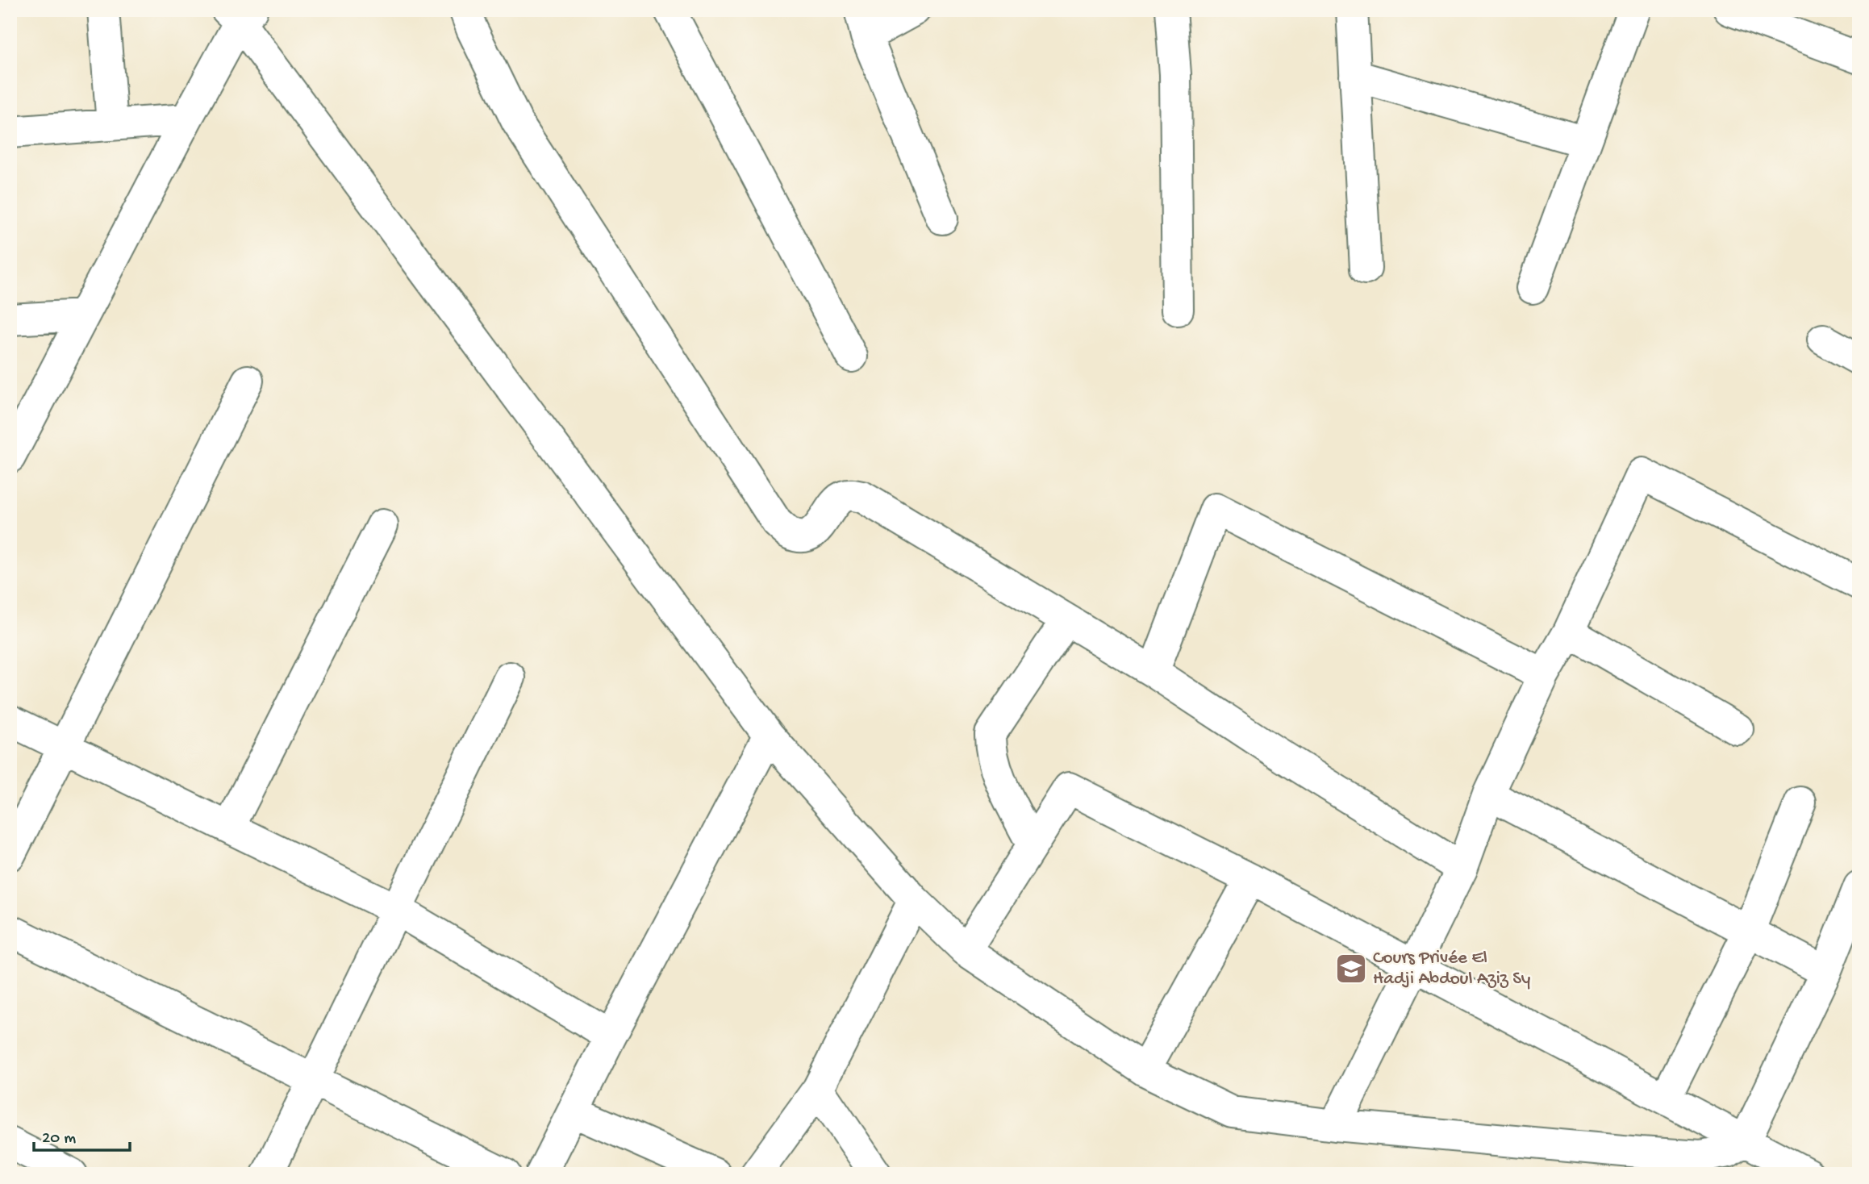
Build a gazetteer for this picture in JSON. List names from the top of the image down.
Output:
{
  "places": {
    "school or university": ["Cours Privée El Hadji Abdoul Aziz Sy"]
  },
  "scale_bar": "20 m"
}
